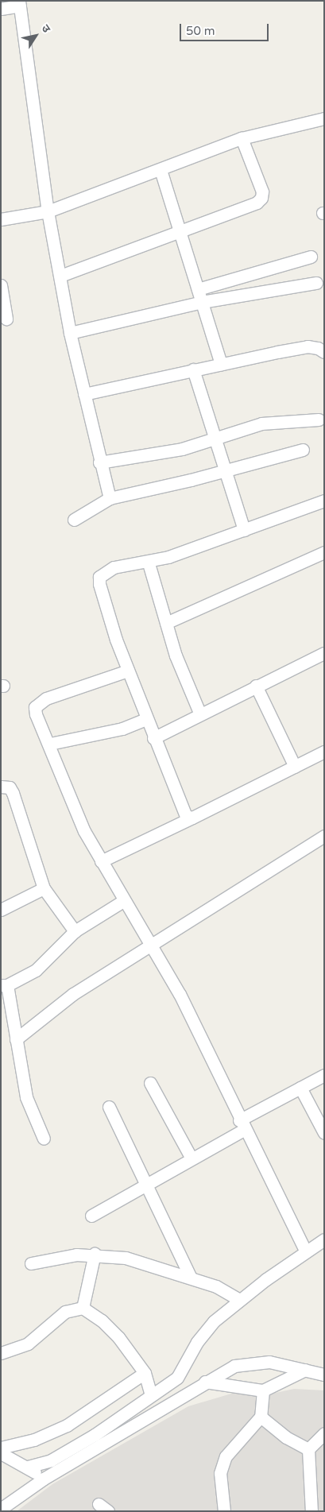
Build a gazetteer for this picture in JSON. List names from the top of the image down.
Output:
{
  "scale_bar": "50 m",
  "north": "top right"
}
